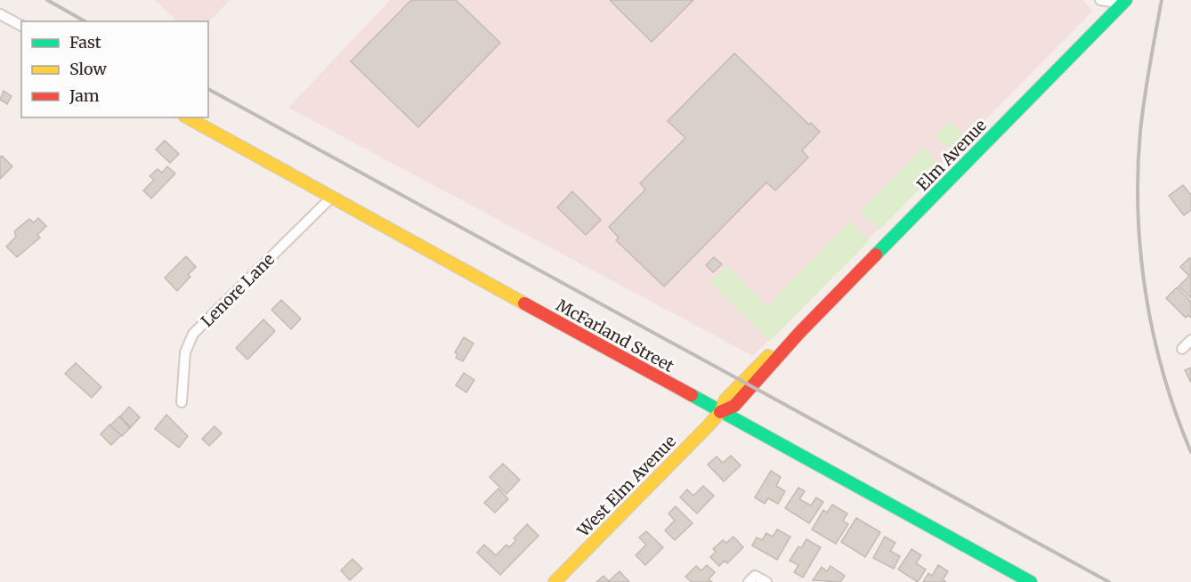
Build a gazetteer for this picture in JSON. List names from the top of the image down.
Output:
{
  "streets": {
    "street": [
      "Elm Avenue",
      "Lenore Lane",
      "McFarland Street",
      "West Elm Avenue"
    ]
  },
  "crossings": [
    ["Elm Avenue", "West Elm Avenue"],
    ["Lenore Lane", "McFarland Street"],
    ["McFarland Street", "West Elm Avenue"]
  ],
  "legend": ["Fast", "Slow", "Jam"]
}
